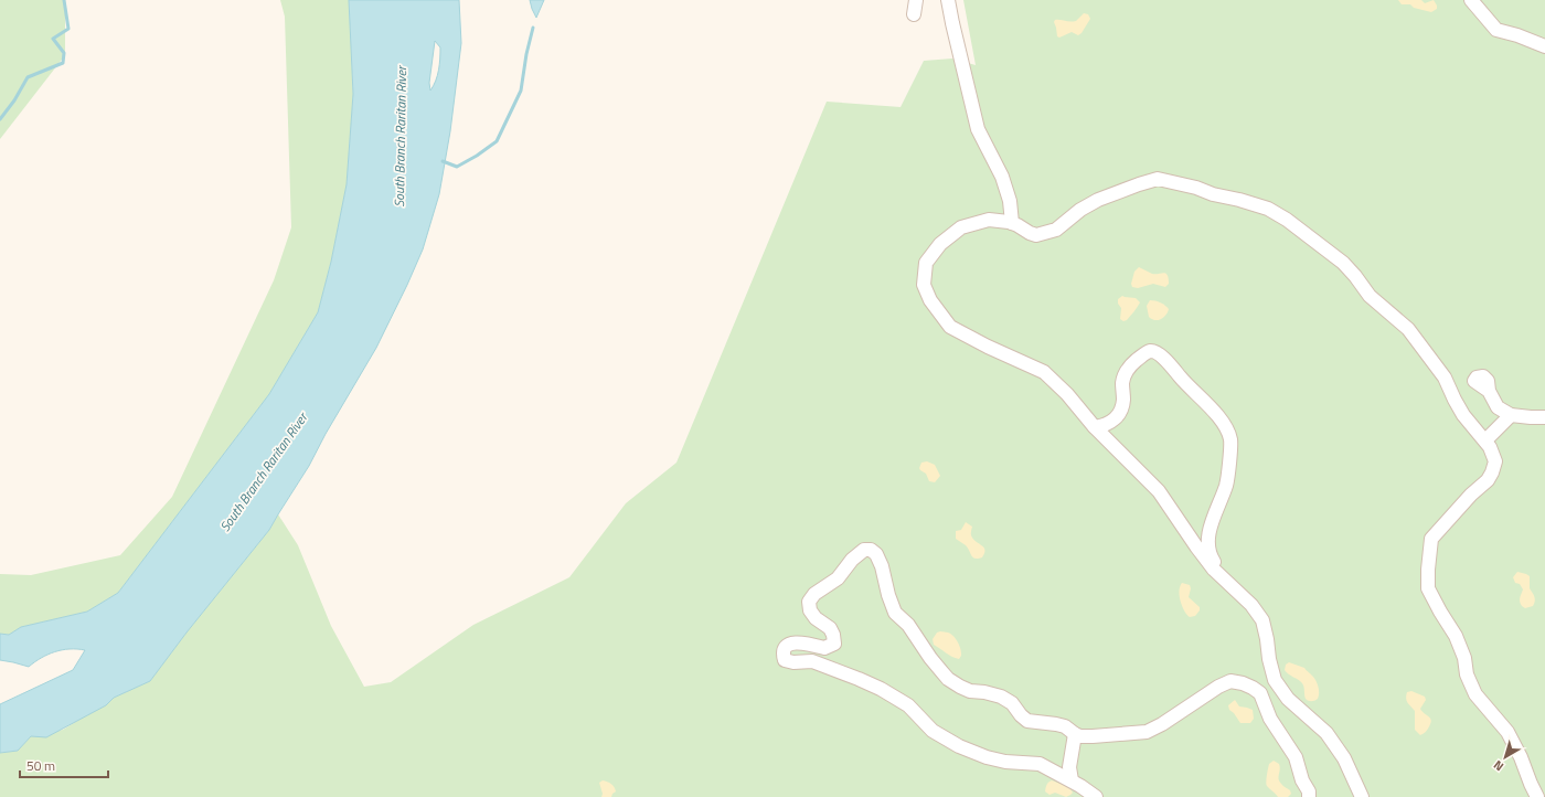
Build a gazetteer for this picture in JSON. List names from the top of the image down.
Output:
{
  "water": ["South Branch Raritan River"],
  "scale_bar": "50 m",
  "north": "bottom left"
}
